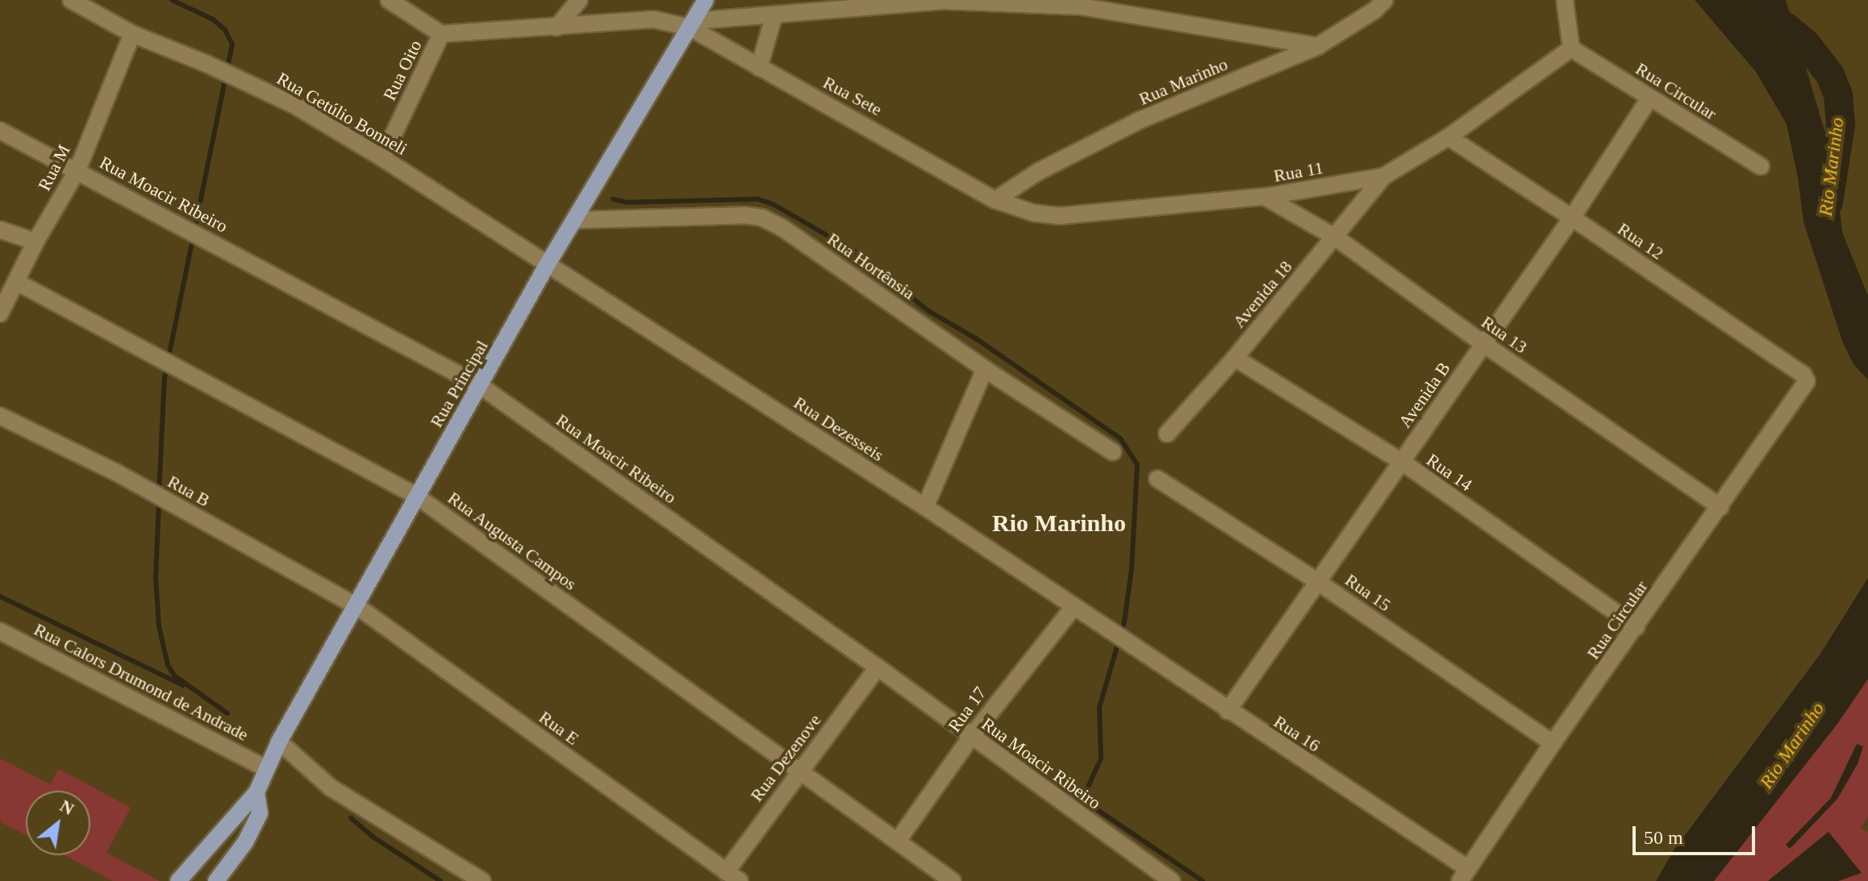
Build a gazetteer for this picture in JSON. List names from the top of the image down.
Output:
{
  "streets": {
    "main road": ["Rua Principal"],
    "street": [
      "Rua Oito",
      "Rua Marinho",
      "Rua Circular",
      "Rua Sete",
      "Rua Getúlio Bonneli",
      "Rua M",
      "Rua 11",
      "Rua Moacir Ribeiro",
      "Rua 12",
      "Rua Hortênsia",
      "Avenida 18",
      "Rua 13",
      "Avenida B",
      "Rua Dezesseis",
      "Rua 14",
      "Rua B",
      "Rua Augusta Campos",
      "Rua 15",
      "Rua Calors Drumond de Andrade",
      "Rua 17",
      "Rua E",
      "Rua 16",
      "Rua Dezenove"
    ]
  },
  "crossings": [
    ["Rua Oito", "Rua Getúlio Bonneli"],
    ["Rua Marinho", "Rua Sete"],
    ["Rua Marinho", "Rua 11"],
    ["Rua Circular", "Rua 11"],
    ["Rua Circular", "Rua 12"],
    ["Rua Circular", "Rua 13"],
    ["Rua Circular", "Avenida B"],
    ["Rua Circular", "Rua 14"],
    ["Rua Circular", "Rua 15"],
    ["Rua Circular", "Rua 16"],
    ["Rua Sete", "Rua 11"],
    ["Rua Sete", "Rua Principal"],
    ["Rua Getúlio Bonneli", "Rua M"],
    ["Rua Getúlio Bonneli", "Rua Principal"],
    ["Rua Getúlio Bonneli", "Rua Dezesseis"],
    ["Rua M", "Rua Moacir Ribeiro"],
    ["Rua M", "Rua Augusta Campos"],
    ["Rua 11", "Rua 12"],
    ["Rua 11", "Avenida 18"],
    ["Rua 11", "Rua 13"],
    ["Rua Moacir Ribeiro", "Rua Principal"],
    ["Rua Moacir Ribeiro", "Rua 17"],
    ["Rua Moacir Ribeiro", "Rua Dezenove"],
    ["Rua 12", "Avenida B"],
    ["Rua Hortênsia", "Rua Principal"],
    ["Avenida 18", "Rua 13"],
    ["Avenida 18", "Rua 14"],
    ["Rua 13", "Avenida B"],
    ["Rua Principal", "Rua Dezesseis"],
    ["Rua Principal", "Rua B"],
    ["Rua Principal", "Rua Augusta Campos"],
    ["Rua Principal", "Rua Calors Drumond de Andrade"],
    ["Rua Principal", "Rua E"],
    ["Avenida B", "Rua 14"],
    ["Avenida B", "Rua 15"],
    ["Avenida B", "Rua 16"],
    ["Rua Dezesseis", "Rua 17"],
    ["Rua Dezesseis", "Rua 16"],
    ["Rua B", "Rua E"],
    ["Rua Augusta Campos", "Rua 17"],
    ["Rua Augusta Campos", "Rua Dezenove"],
    ["Rua E", "Rua Dezenove"]
  ],
  "districts": ["Rio Marinho"],
  "water": ["Rio Marinho"],
  "scale_bar": "50 m",
  "north": "top right"
}
